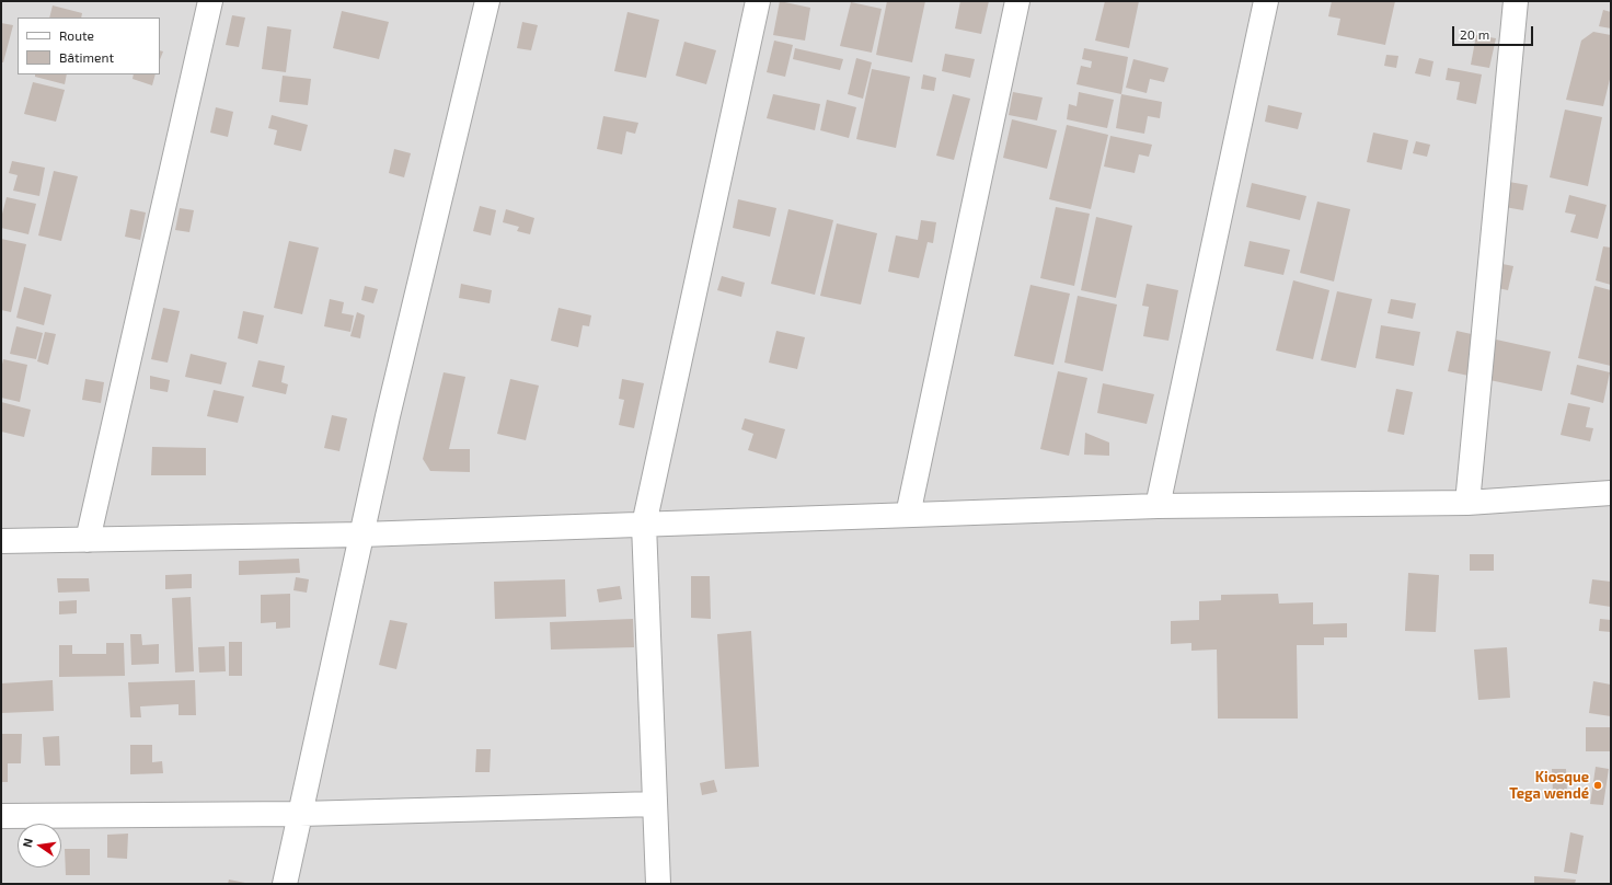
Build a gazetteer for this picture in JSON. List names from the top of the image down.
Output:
{
  "places": ["Kiosque Tega wendé"],
  "legend": ["Route", "Bâtiment"],
  "scale_bar": "20 m",
  "north": "left"
}
